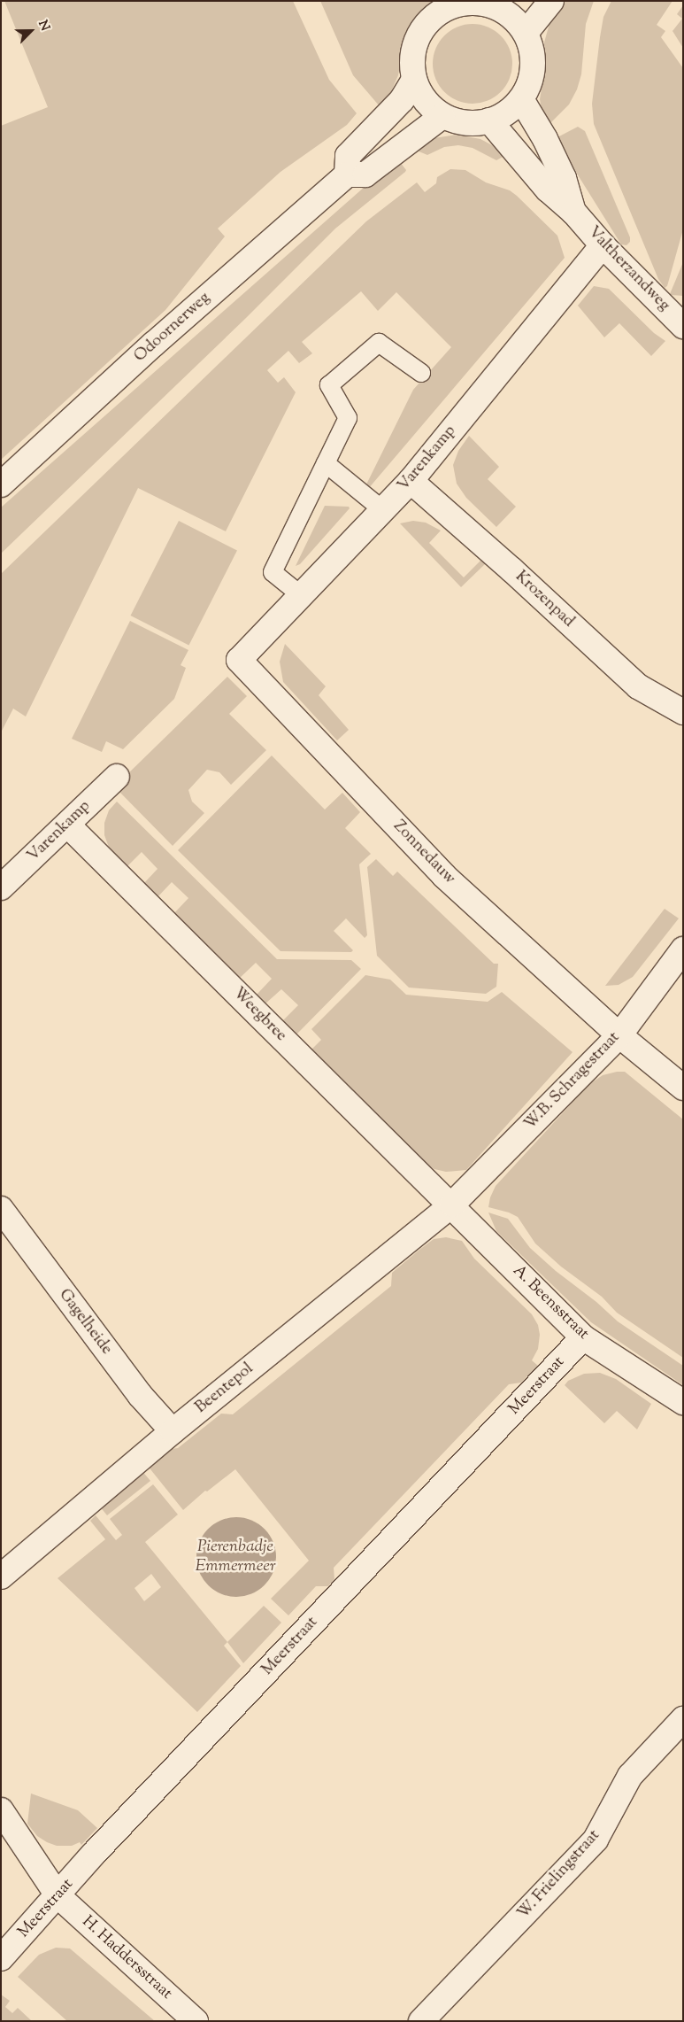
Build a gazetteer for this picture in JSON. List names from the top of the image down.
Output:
{
  "streets": {
    "street": [
      "Valtherzandweg",
      "Odoornerweg",
      "Varenkamp",
      "Krozenpad",
      "Zonnedauw",
      "Weegbree",
      "W.B. Schragestraat",
      "A. Beensstraat",
      "Gagelheide",
      "Meerstraat",
      "Beentepol",
      "W. Frielingstraat",
      "H. Haddersstraat"
    ]
  },
  "crossings": [
    ["Valtherzandweg", "Varenkamp"],
    ["Varenkamp", "Krozenpad"],
    ["Varenkamp", "Zonnedauw"],
    ["Varenkamp", "Weegbree"],
    ["Zonnedauw", "W.B. Schragestraat"],
    ["Weegbree", "W.B. Schragestraat"],
    ["Weegbree", "A. Beensstraat"],
    ["Weegbree", "Beentepol"],
    ["W.B. Schragestraat", "A. Beensstraat"],
    ["W.B. Schragestraat", "Beentepol"],
    ["A. Beensstraat", "Meerstraat"],
    ["A. Beensstraat", "Beentepol"],
    ["Gagelheide", "Beentepol"],
    ["Meerstraat", "H. Haddersstraat"]
  ],
  "water": ["Pierenbadje Emmermeer"],
  "north": "top right"
}
